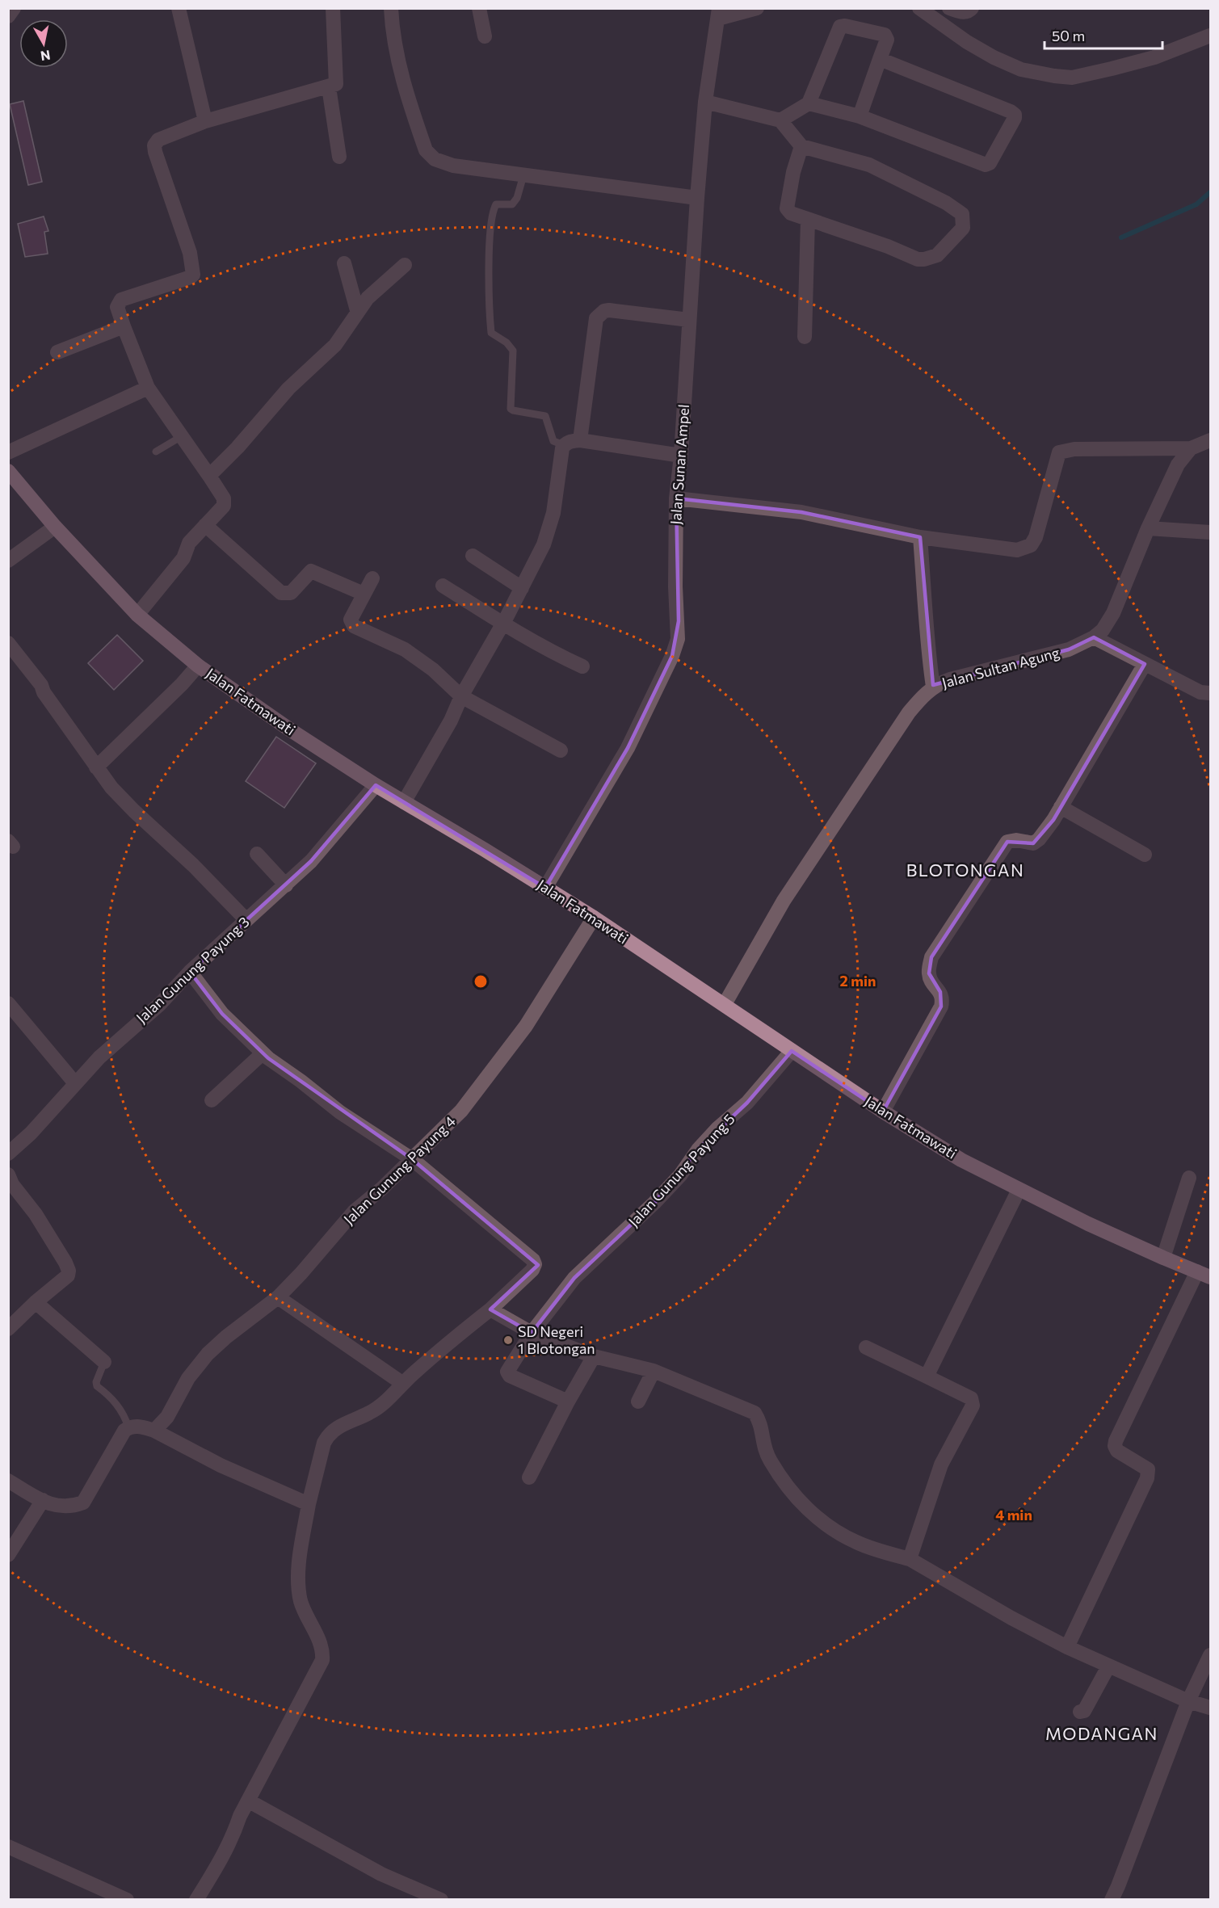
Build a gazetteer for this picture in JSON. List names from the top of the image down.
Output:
{
  "streets": {
    "main road": ["Jalan Fatmawati"],
    "street": [
      "Jalan Sunan Ampel",
      "Jalan Sultan Agung",
      "Jalan Gunung Payung 3",
      "Jalan Gunung Payung 4",
      "Jalan Gunung Payung 5"
    ]
  },
  "crossings": [
    ["Jalan Sunan Ampel", "Jalan Fatmawati"],
    ["Jalan Sultan Agung", "Jalan Fatmawati"],
    ["Jalan Fatmawati", "Jalan Gunung Payung 3"],
    ["Jalan Fatmawati", "Jalan Gunung Payung 4"],
    ["Jalan Fatmawati", "Jalan Gunung Payung 5"]
  ],
  "districts": ["BLOTONGAN", "MODANGAN"],
  "places": ["SD Negeri 1 Blotongan"],
  "scale_bar": "50 m",
  "north": "bottom",
  "rings": ["2 min", "4 min"]
}
